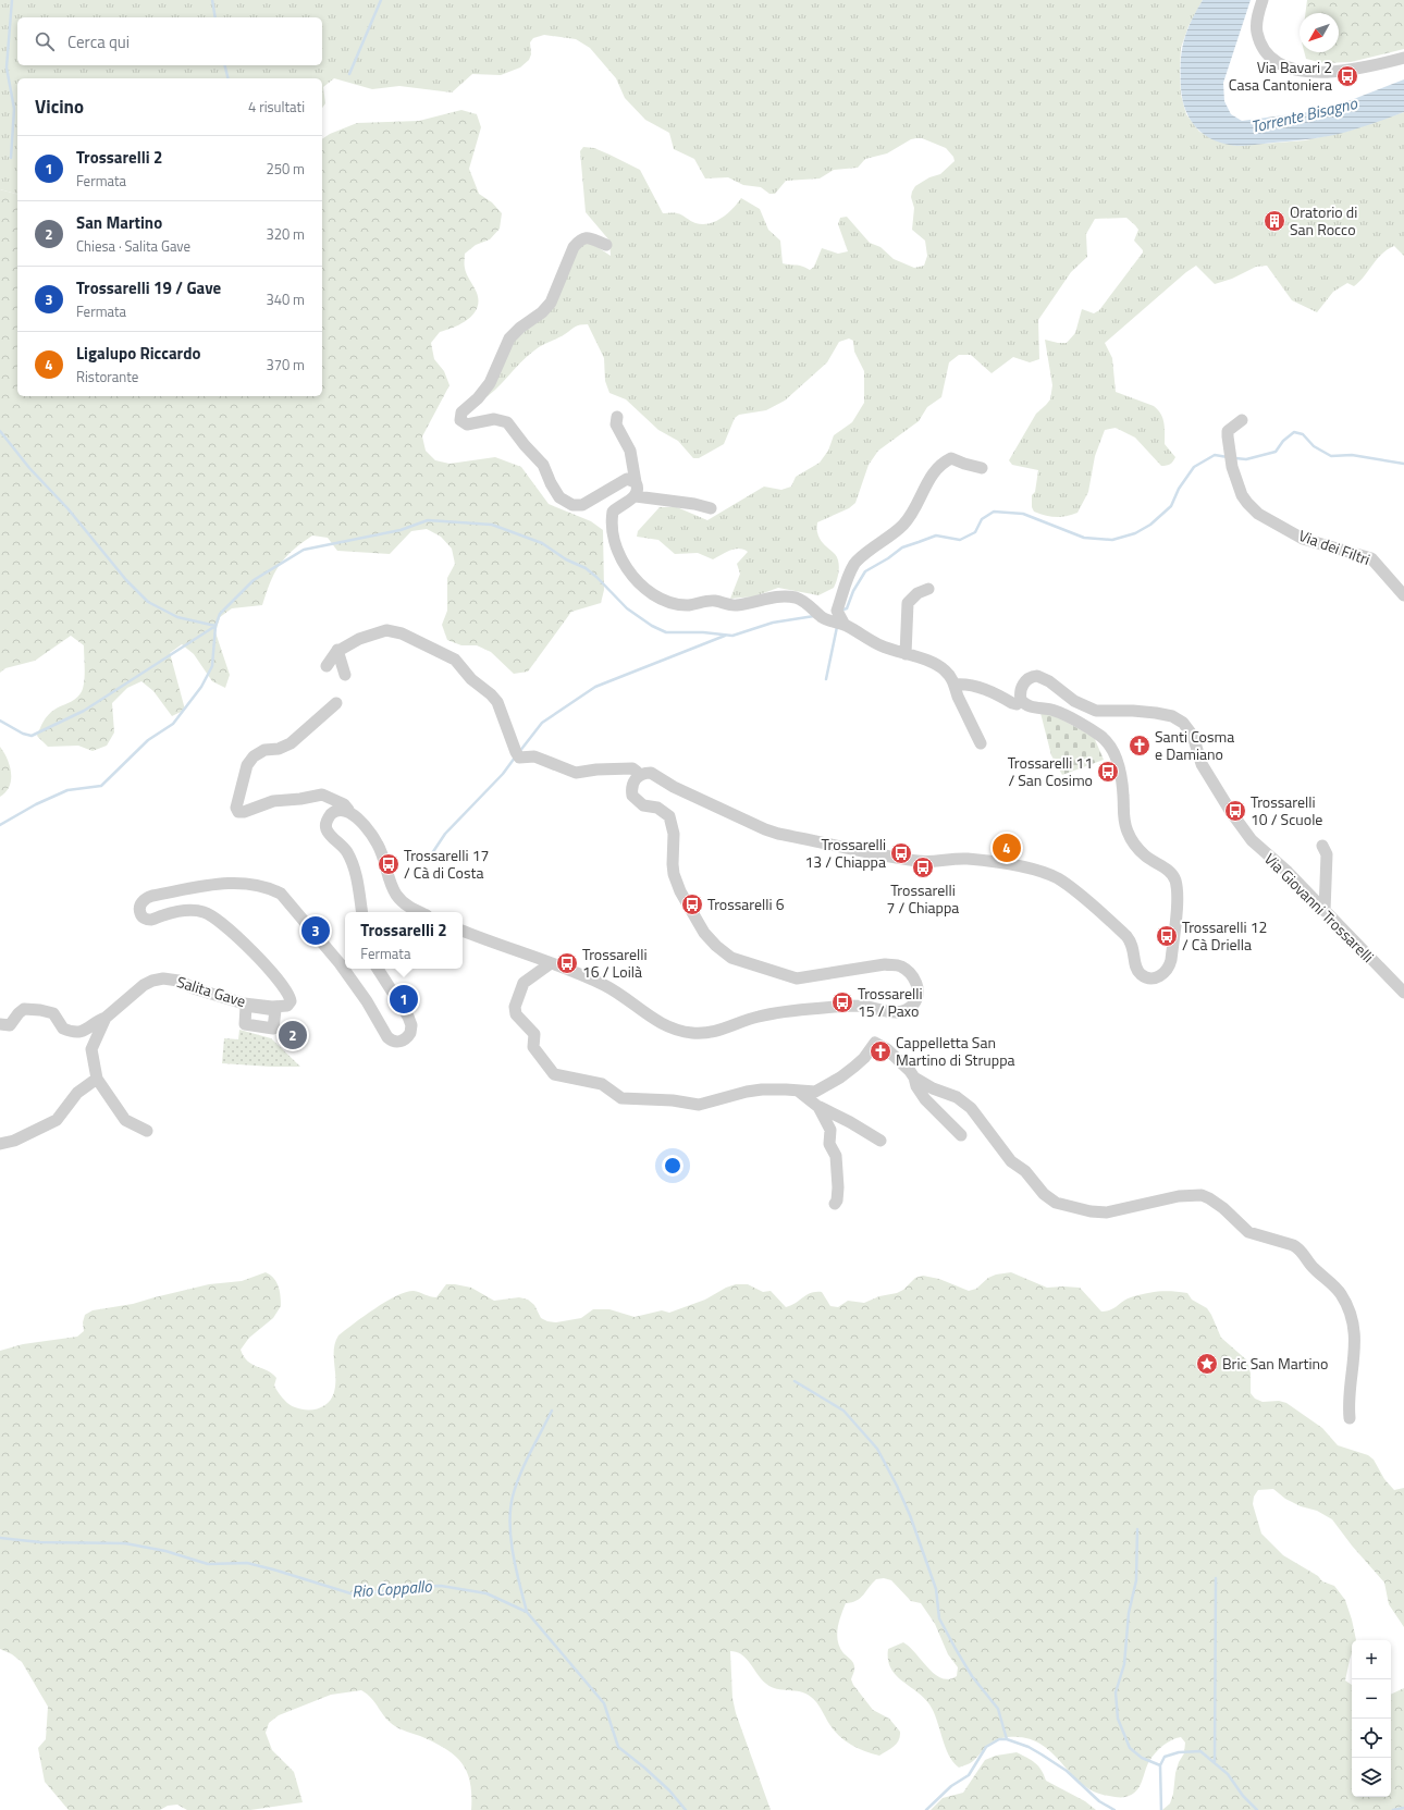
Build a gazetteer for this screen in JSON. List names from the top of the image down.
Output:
{
  "streets": {
    "street": ["Via dei Filtri", "Via Giovanni Trossarelli", "Salita Gave"]
  },
  "water": ["Torrente Bisagno", "Rio Coppallo"],
  "places": {
    "bus stop": [
      "Via Bavari 2 Casa Cantoniera",
      "Trossarelli 11 / San Cosimo",
      "Trossarelli 10 / Scuole",
      "Trossarelli 13 / Chiappa",
      "Trossarelli 17 / Cà di Costa",
      "Trossarelli 7 / Chiappa",
      "Trossarelli 6",
      "Trossarelli 12 / Cà Driella",
      "Trossarelli 16 / Loilà",
      "Trossarelli 15 / Paxo"
    ],
    "building": ["Oratorio di San Rocco"],
    "church": ["Santi Cosma e Damiano", "Cappelletta San Martino di Struppa"],
    "place": ["Bric San Martino"]
  },
  "north": "bottom left",
  "page": {
    "search": "Cerca qui",
    "heading": ["Vicino", "4 risultati"],
    "list": [
      {
        "mark": "1",
        "name": "Trossarelli 2",
        "note": "Fermata",
        "value": "250 m"
      },
      {
        "mark": "2",
        "name": "San Martino",
        "note": "Chiesa · Salita Gave",
        "value": "320 m"
      },
      {
        "mark": "3",
        "name": "Trossarelli 19 / Gave",
        "note": "Fermata",
        "value": "340 m"
      },
      {
        "mark": "4",
        "name": "Ligalupo Riccardo",
        "note": "Ristorante",
        "value": "370 m"
      }
    ],
    "pins": [
      "4",
      "3",
      "1",
      "2"
    ],
    "popup": ["Trossarelli 2", "Fermata"],
    "map_buttons": ["+", "−"]
  }
}
